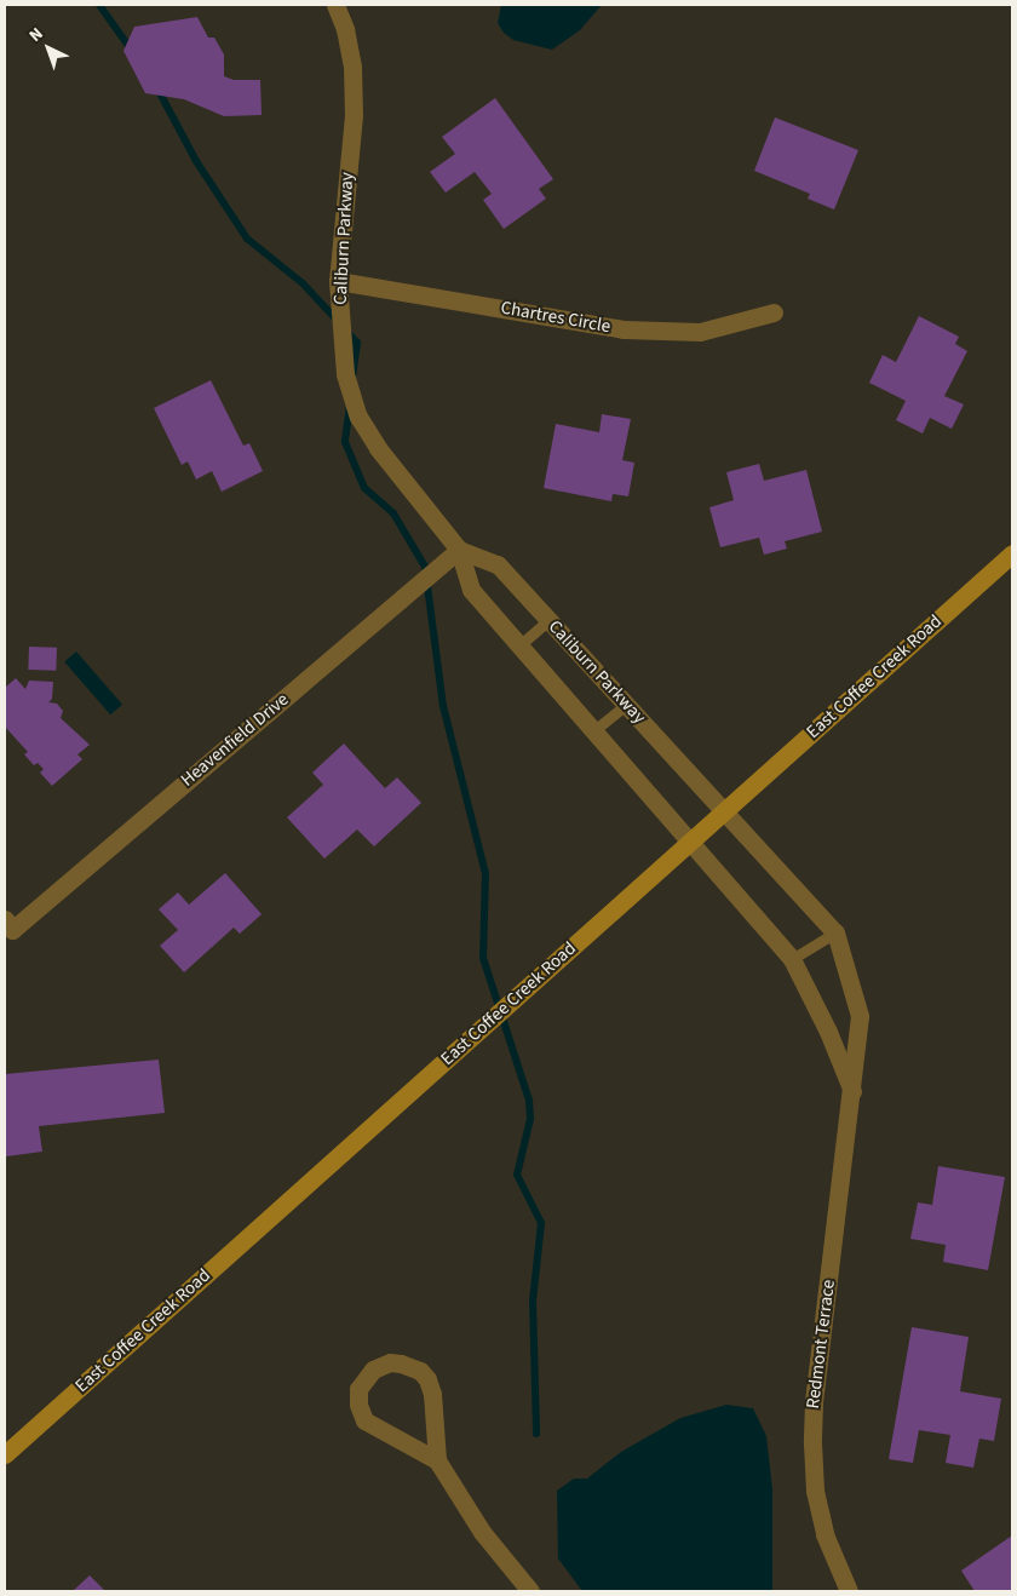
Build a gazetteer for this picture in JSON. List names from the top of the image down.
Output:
{
  "streets": {
    "street": [
      "Caliburn Parkway",
      "Chartres Circle",
      "East Coffee Creek Road",
      "Heavenfield Drive",
      "Redmont Terrace"
    ]
  },
  "crossings": [
    ["Caliburn Parkway", "Chartres Circle"],
    ["Caliburn Parkway", "East Coffee Creek Road"],
    ["Caliburn Parkway", "Heavenfield Drive"],
    ["Caliburn Parkway", "Redmont Terrace"],
    ["East Coffee Creek Road", "Redmont Terrace"]
  ],
  "north": "top left"
}
